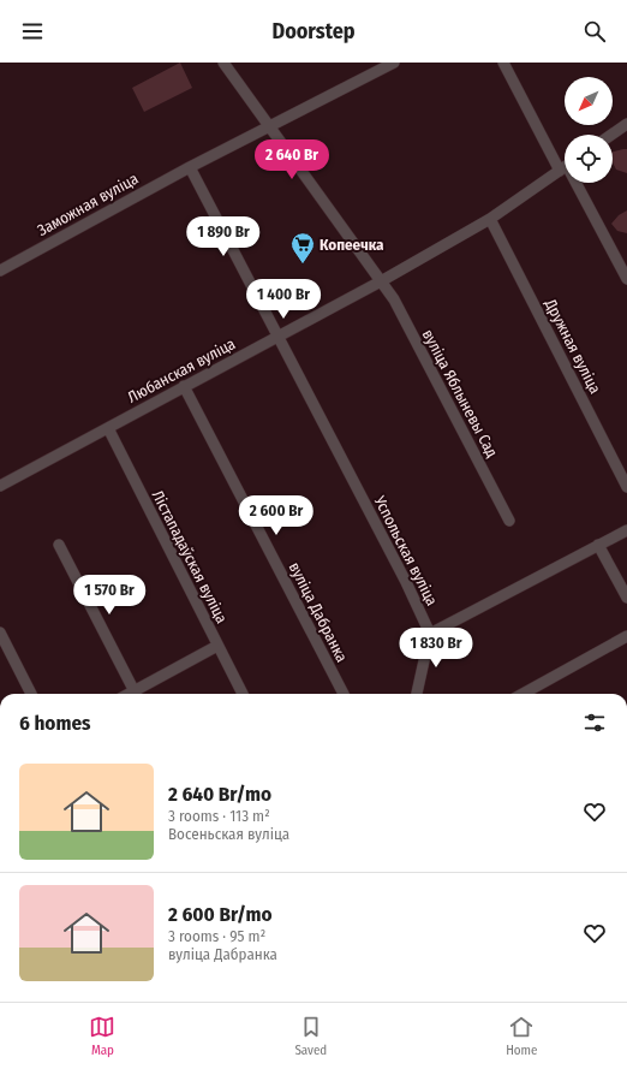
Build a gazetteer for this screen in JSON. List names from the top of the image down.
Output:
{
  "streets": {
    "street": [
      "Заможная вуліца",
      "Дружная вуліца",
      "Любанская вуліца",
      "вуліца Яблыневы Сад",
      "Успольская вуліца",
      "Лістападаўская вуліца",
      "вуліца Дабранка"
    ]
  },
  "crossings": [
    ["Заможная вуліца", "вуліца Яблыневы Сад"],
    ["Заможная вуліца", "Успольская вуліца"],
    ["Дружная вуліца", "Любанская вуліца"],
    ["Любанская вуліца", "вуліца Яблыневы Сад"],
    ["Любанская вуліца", "Успольская вуліца"],
    ["Любанская вуліца", "Лістападаўская вуліца"],
    ["Любанская вуліца", "вуліца Дабранка"]
  ],
  "places": {
    "supermarket": ["Копеечка"]
  },
  "north": "bottom left",
  "page": {
    "header": "Doorstep",
    "price": [
      "2 640 Br",
      "1 890 Br",
      "1 400 Br",
      "2 600 Br",
      "1 570 Br",
      "1 830 Br"
    ],
    "heading": "6 homes",
    "list": [
      {
        "name": "2 640 Br/mo",
        "note": "3 rooms · 113 m² · Восеньская вуліца"
      },
      {
        "name": "2 600 Br/mo",
        "note": "3 rooms · 95 m² · вуліца Дабранка"
      }
    ],
    "tabs": ["Map", "Saved", "Home"]
  }
}
